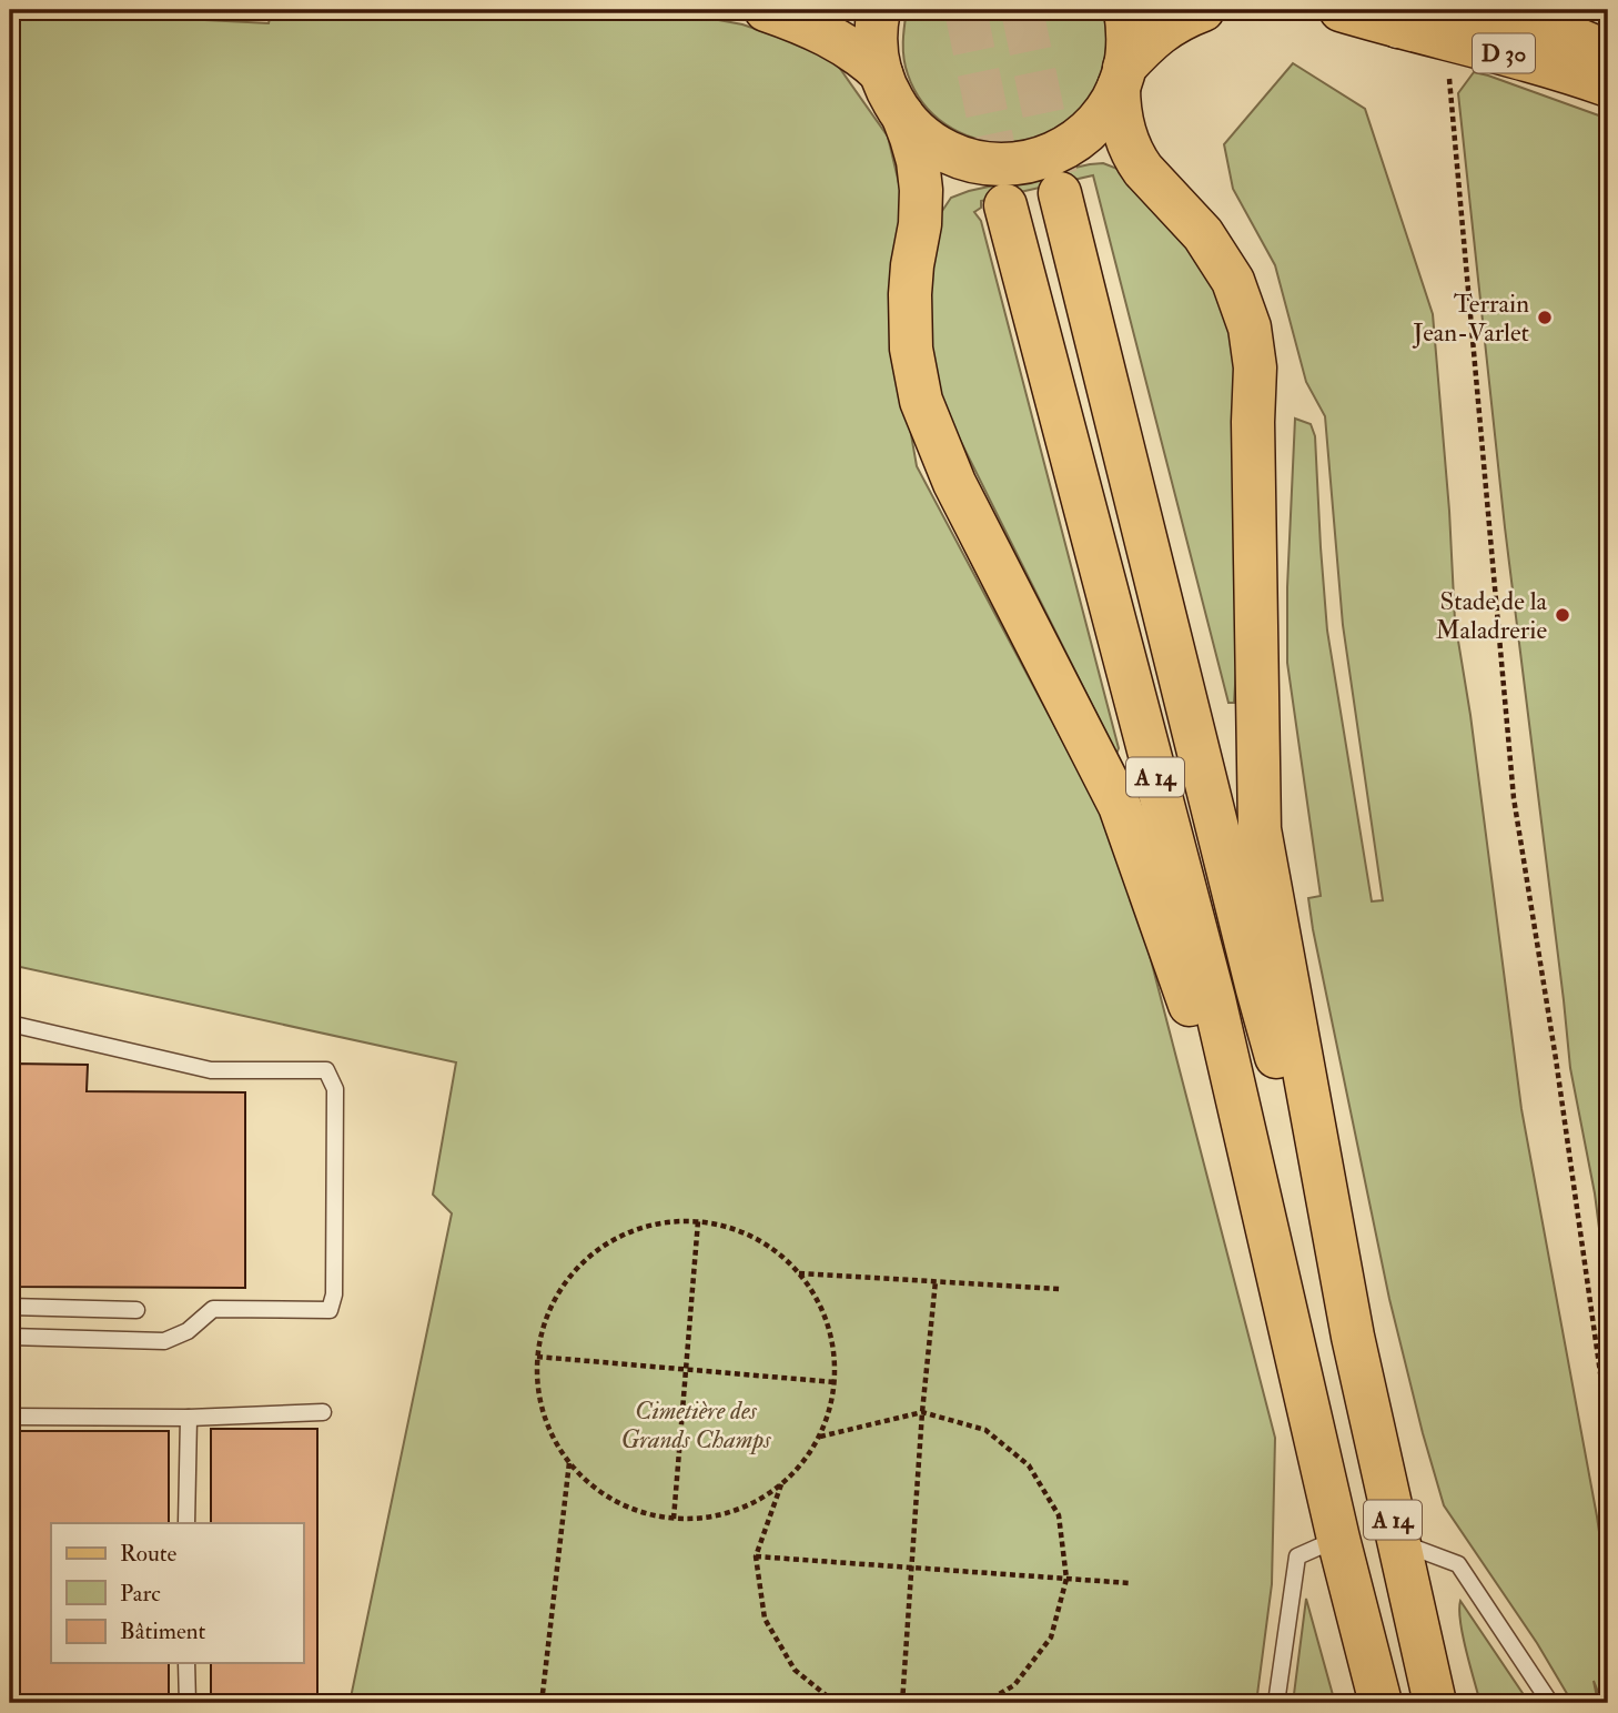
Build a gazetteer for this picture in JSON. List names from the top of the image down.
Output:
{
  "streets": {
    "main road": ["D 30", "A 14"]
  },
  "parks": ["Cimetière des Grands Champs"],
  "places": ["Terrain Jean-Varlet", "Stade de la Maladrerie"],
  "legend": ["Route", "Parc", "Bâtiment"]
}
